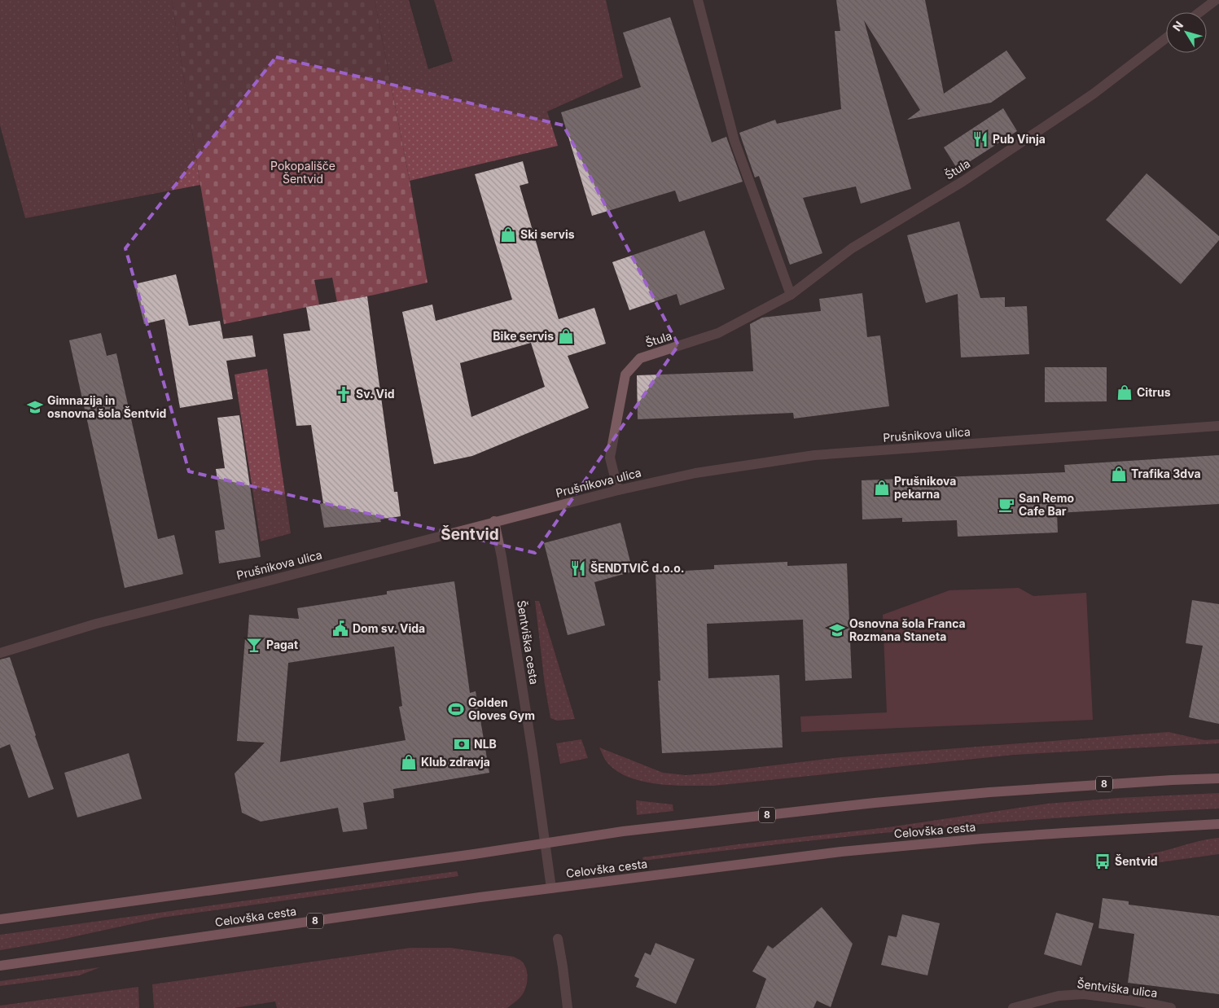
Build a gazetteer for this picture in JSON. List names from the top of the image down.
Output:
{
  "streets": {
    "main road": ["8", "Celovška cesta"],
    "street": [
      "Štula",
      "Prušnikova ulica",
      "Šentviška cesta",
      "Šentviška ulica"
    ]
  },
  "crossings": [
    ["Štula", "Prušnikova ulica"],
    ["Prušnikova ulica", "Šentviška cesta"],
    ["Šentviška cesta", "8"],
    ["Šentviška cesta", "Celovška cesta"]
  ],
  "districts": ["Šentvid"],
  "parks": ["Pokopališče Šentvid"],
  "places": {
    "restaurant": ["Pub Vinja", "ŠENDTVIČ d.o.o."],
    "shop": [
      "Ski servis",
      "Bike servis",
      "Citrus",
      "Trafika 3dva",
      "Prušnikova pekarna",
      "Klub zdravja"
    ],
    "church": ["Sv. Vid"],
    "school or university": ["Gimnazija in osnovna šola Šentvid", "Osnovna šola Franca Rozmana Staneta"],
    "cafe": ["San Remo Cafe Bar"],
    "public building": ["Dom sv. Vida"],
    "bar": ["Pagat"],
    "sports": ["Golden Gloves Gym"],
    "bank": ["NLB"],
    "bus stop": ["Šentvid"]
  },
  "north": "top left"
}
